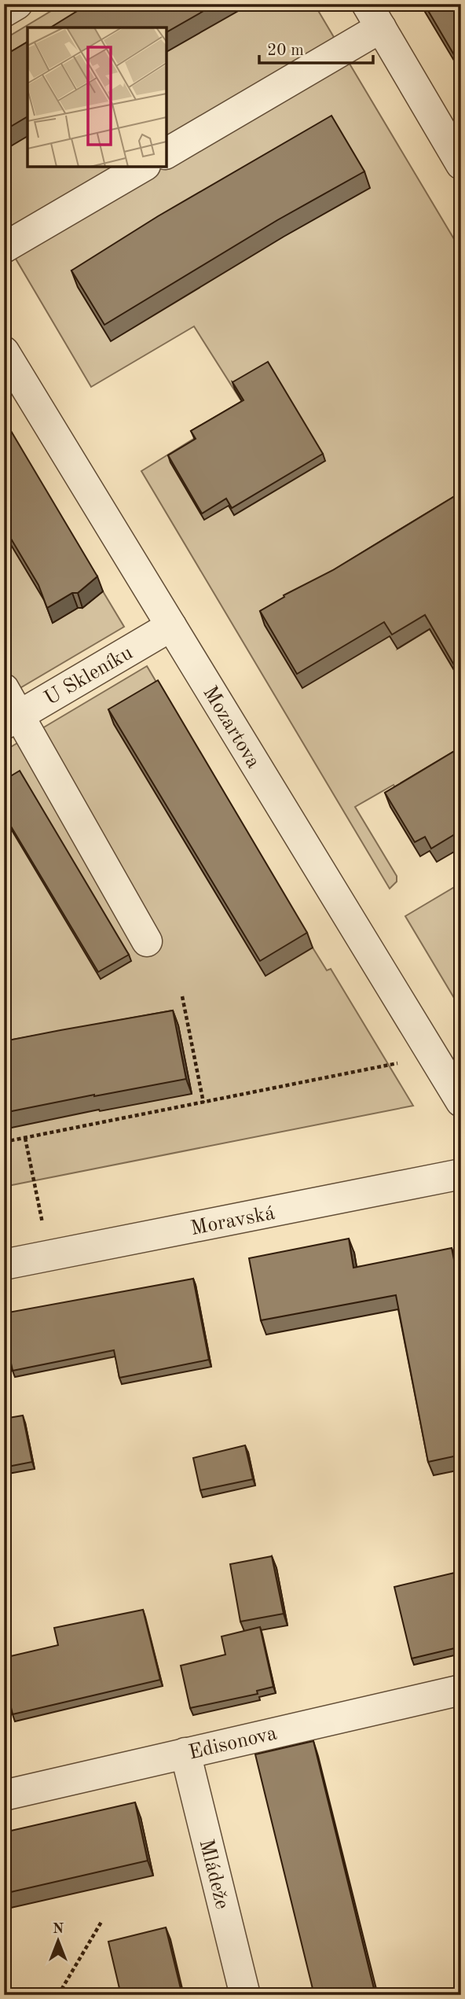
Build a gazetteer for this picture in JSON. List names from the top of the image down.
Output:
{
  "streets": {
    "street": [
      "U Skleníku",
      "Mozartova",
      "Moravská",
      "Edisonova",
      "Mládeže"
    ]
  },
  "crossings": [
    ["U Skleníku", "Mozartova"],
    ["Edisonova", "Mládeže"]
  ],
  "scale_bar": "20 m",
  "north": "top"
}
